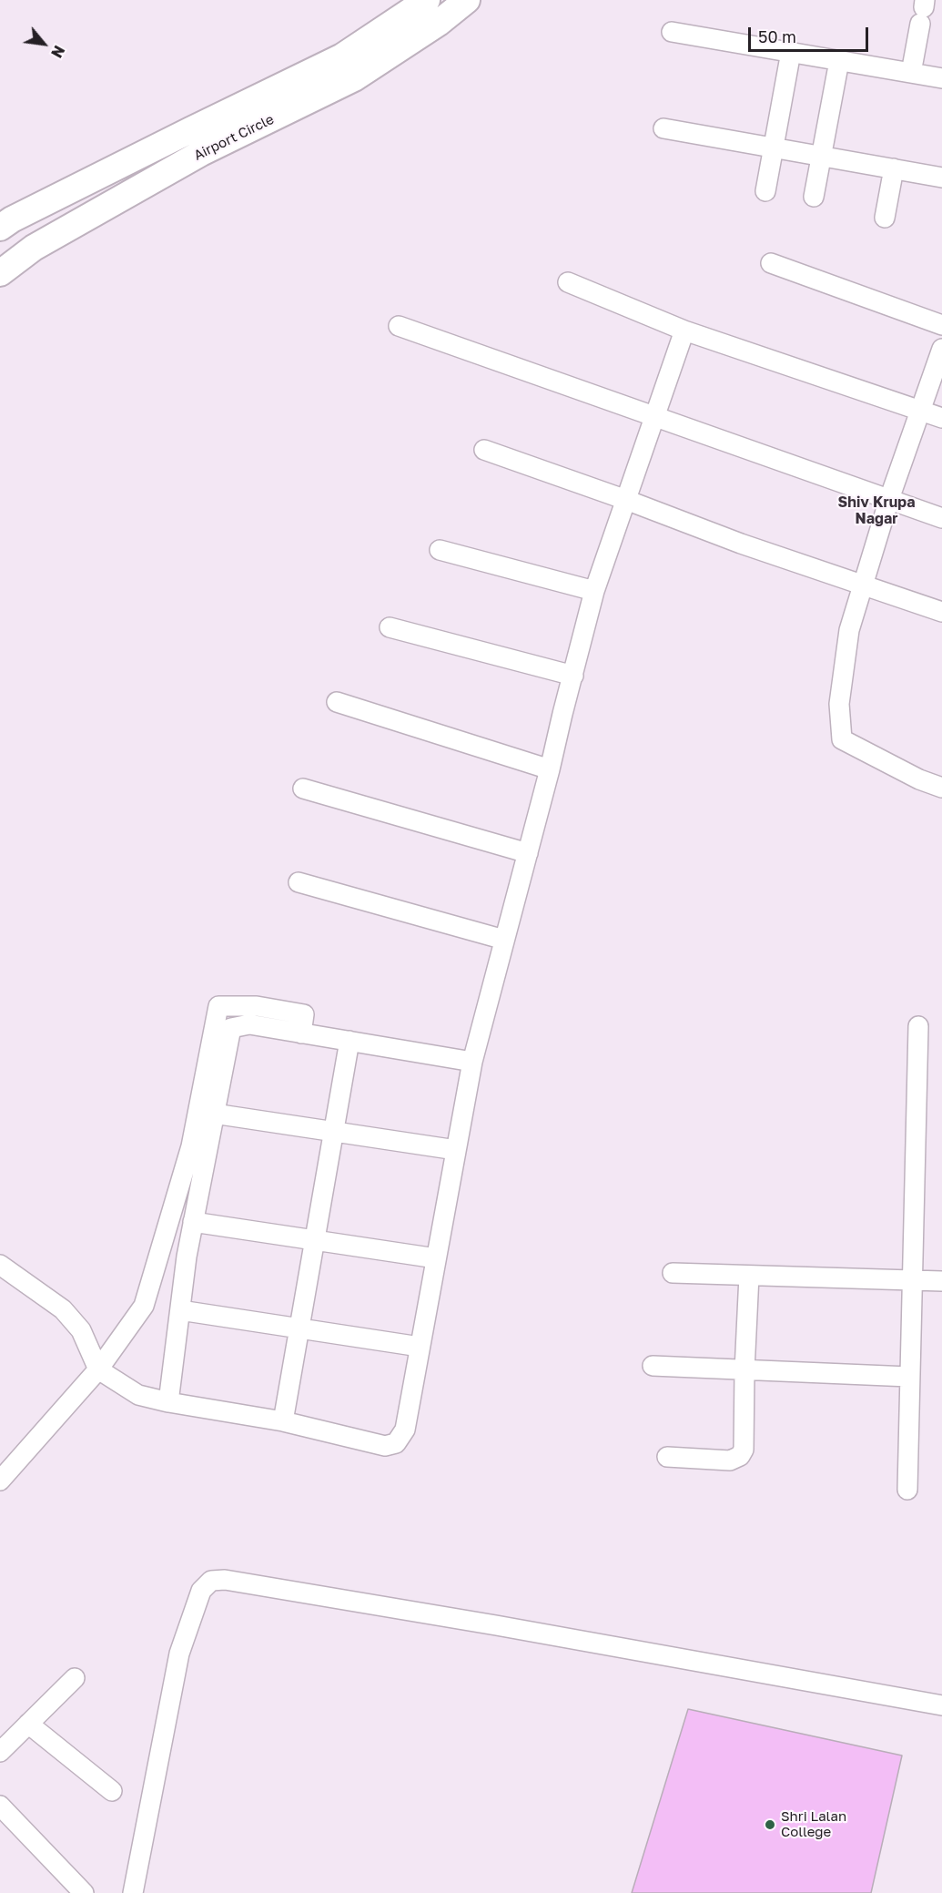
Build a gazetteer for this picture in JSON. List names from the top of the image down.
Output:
{
  "streets": {
    "main road": ["Airport Circle"]
  },
  "districts": ["Shiv Krupa Nagar"],
  "places": ["Shri Lalan College"],
  "scale_bar": "50 m",
  "north": "bottom right"
}
